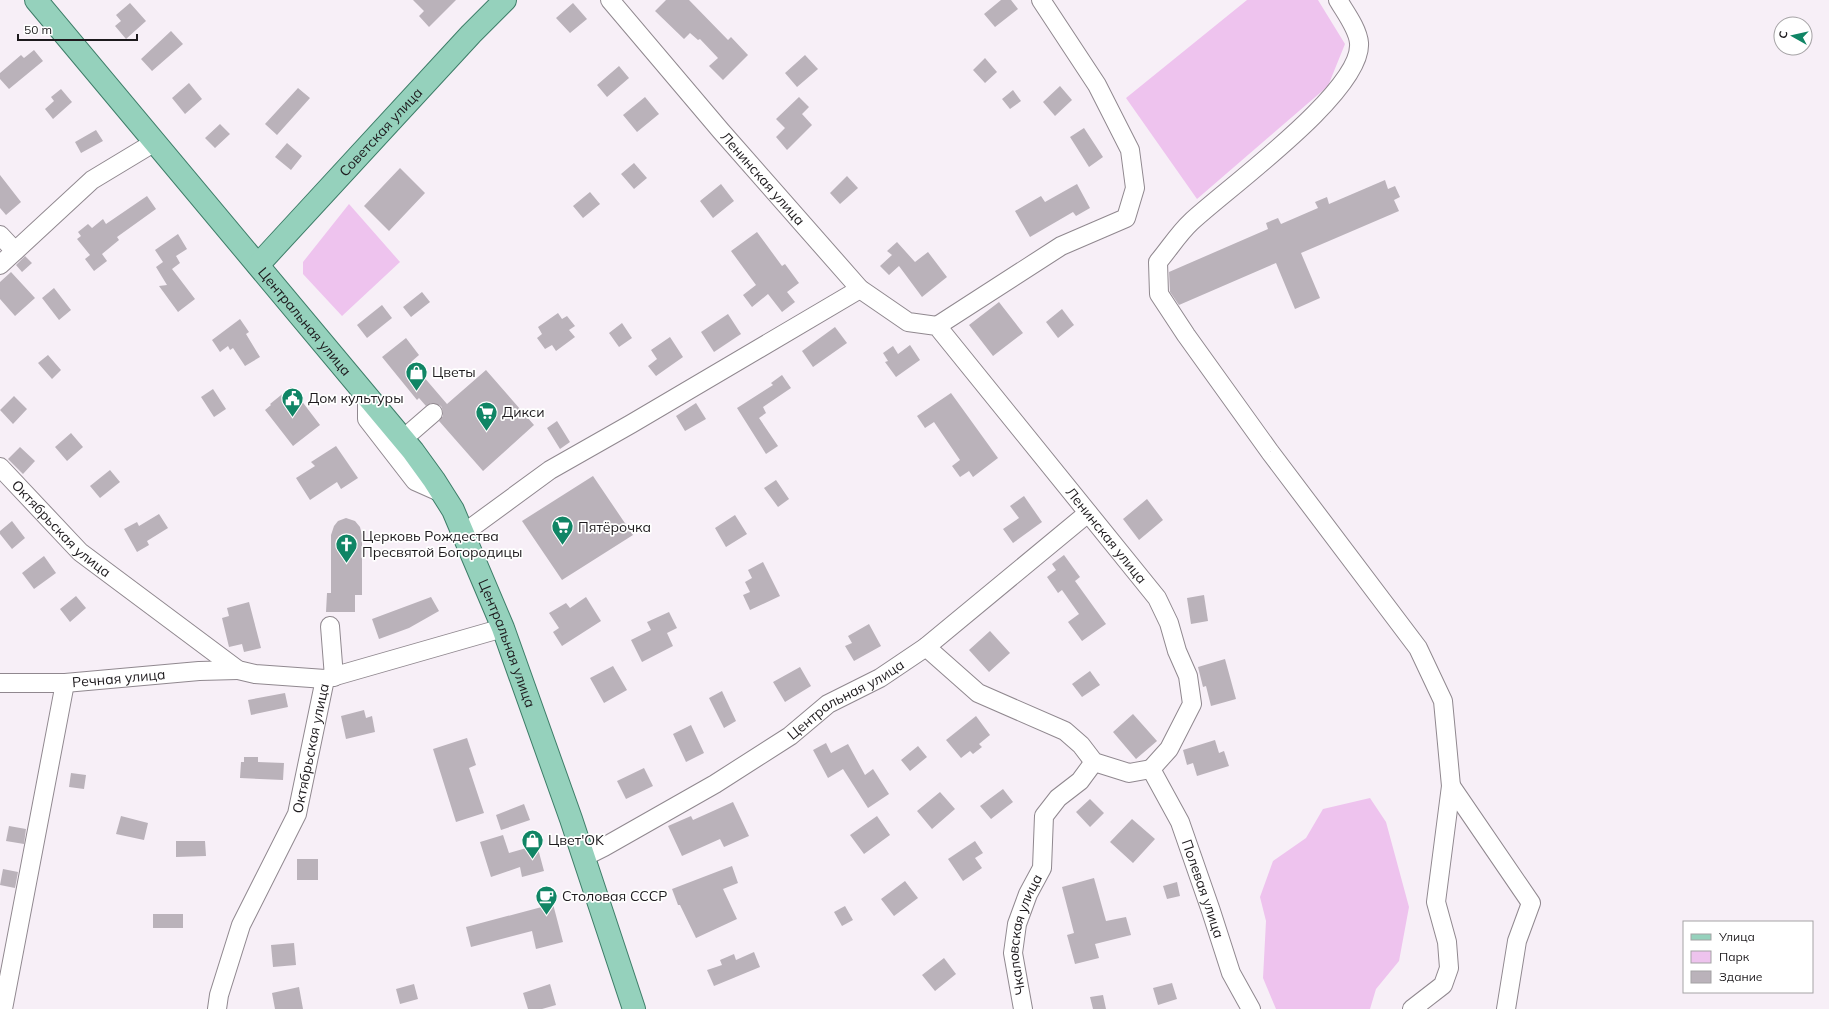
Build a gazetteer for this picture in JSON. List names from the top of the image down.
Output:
{
  "streets": {
    "main road": ["Советская улица", "Центральная улица"],
    "street": [
      "Ленинская улица",
      "Октябрьская улица",
      "Речная улица",
      "Полевая улица",
      "Чкаловская улица"
    ]
  },
  "crossings": [
    ["Советская улица", "Центральная улица"],
    ["Ленинская улица", "Центральная улица"],
    ["Ленинская улица", "Полевая улица"],
    ["Октябрьская улица", "Речная улица"]
  ],
  "places": {
    "shop": ["Цветы", "Цвет'OK"],
    "public building": ["Дом культуры"],
    "supermarket": ["Дикси", "Пятёрочка"],
    "church": ["Церковь Рождества Пресвятой Богородицы"],
    "cafe": ["Столовая СССР"]
  },
  "legend": ["Улица", "Парк", "Здание"],
  "scale_bar": "50 m",
  "north": "left"
}
